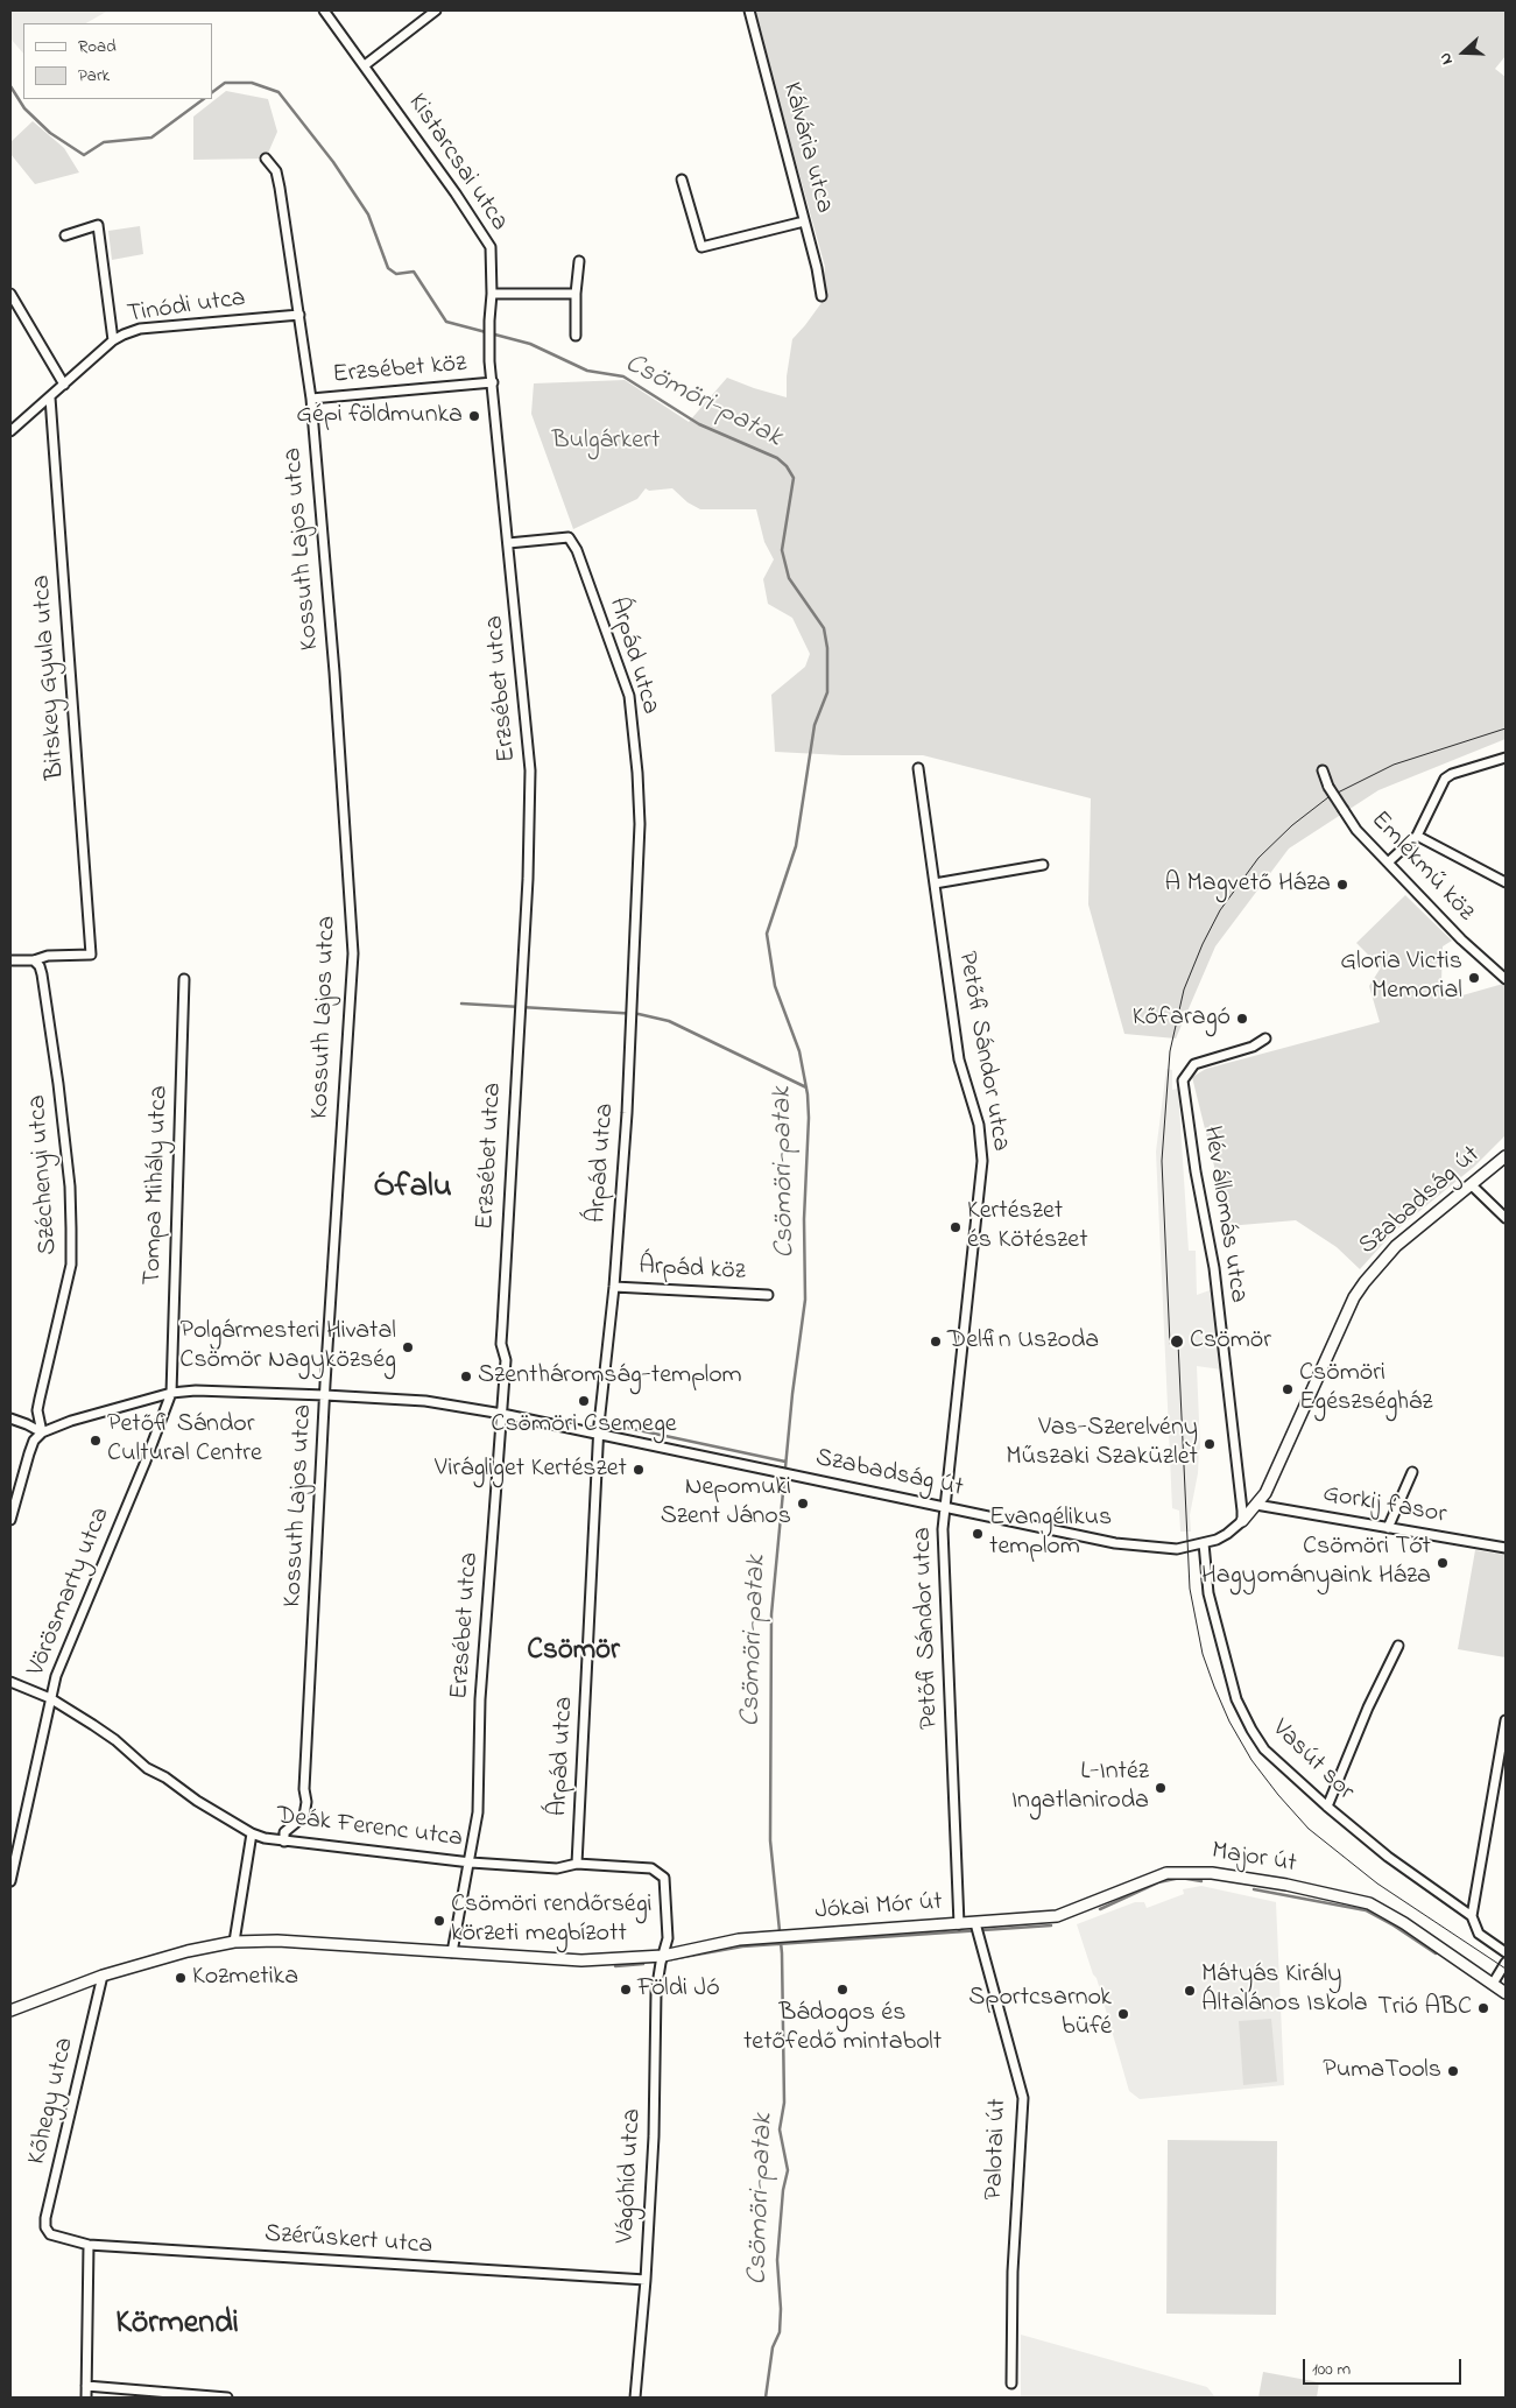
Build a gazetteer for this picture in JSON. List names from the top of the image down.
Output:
{
  "streets": {
    "street": [
      "Kálvária utca",
      "Kistarcsai utca",
      "Tinódi utca",
      "Erzsébet köz",
      "Kossuth Lajos utca",
      "Árpád utca",
      "Bitskey Gyula utca",
      "Erzsébet utca",
      "Emlékmű köz",
      "Petőfi Sándor utca",
      "Széchenyi utca",
      "Tompa Mihály utca",
      "Szabadság út",
      "Hév állomás utca",
      "Árpád köz",
      "Gorkij fasor",
      "Vörösmarty utca",
      "Vasút sor",
      "Deák Ferenc utca",
      "Major út",
      "Jókai Mór út",
      "Kőhegy utca",
      "Palotai út",
      "Vágóhíd utca",
      "Szérűskert utca"
    ]
  },
  "crossings": [
    ["Kistarcsai utca", "Erzsébet utca"],
    ["Tinódi utca", "Kossuth Lajos utca"],
    ["Tinódi utca", "Bitskey Gyula utca"],
    ["Erzsébet köz", "Kossuth Lajos utca"],
    ["Erzsébet köz", "Erzsébet utca"],
    ["Kossuth Lajos utca", "Szabadság út"],
    ["Kossuth Lajos utca", "Deák Ferenc utca"],
    ["Árpád utca", "Erzsébet utca"],
    ["Árpád utca", "Szabadság út"],
    ["Árpád utca", "Árpád köz"],
    ["Árpád utca", "Deák Ferenc utca"],
    ["Bitskey Gyula utca", "Széchenyi utca"],
    ["Erzsébet utca", "Szabadság út"],
    ["Erzsébet utca", "Deák Ferenc utca"],
    ["Erzsébet utca", "Jókai Mór út"],
    ["Petőfi Sándor utca", "Szabadság út"],
    ["Petőfi Sándor utca", "Jókai Mór út"],
    ["Széchenyi utca", "Szabadság út"],
    ["Tompa Mihály utca", "Szabadság út"],
    ["Tompa Mihály utca", "Vörösmarty utca"],
    ["Szabadság út", "Hév állomás utca"],
    ["Szabadság út", "Gorkij fasor"],
    ["Szabadság út", "Vörösmarty utca"],
    ["Szabadság út", "Vasút sor"],
    ["Vörösmarty utca", "Deák Ferenc utca"],
    ["Deák Ferenc utca", "Vágóhíd utca"],
    ["Major út", "Jókai Mór út"],
    ["Major út", "Palotai út"],
    ["Jókai Mór út", "Kőhegy utca"],
    ["Jókai Mór út", "Palotai út"],
    ["Jókai Mór út", "Vágóhíd utca"],
    ["Kőhegy utca", "Szérűskert utca"],
    ["Vágóhíd utca", "Szérűskert utca"]
  ],
  "districts": ["Ófalu", "Csömör", "Körmendi"],
  "water": ["Csömöri-patak"],
  "parks": ["Bulgárkert"],
  "places": [
    "Gépi földmunka",
    "A Magvető Háza",
    "Gloria Victis Memorial",
    "Kőfaragó",
    "Kertészet és Kötészet",
    "Delfin Uszoda",
    "Csömör",
    "Polgármesteri Hivatal Csömör Nagyközség",
    "Szentháromság-templom",
    "Csömöri Egészségház",
    "Csömöri Csemege",
    "Petőfi Sándor Cultural Centre",
    "Vas-Szerelvény Műszaki Szaküzlet",
    "Virágliget Kertészet",
    "Nepomuki Szent János",
    "Evangélikus templom",
    "Csömöri Tót Hagyományaink Háza",
    "L-Intéz Ingatlaniroda",
    "Csömöri rendőrségi körzeti megbízott",
    "Kozmetika",
    "Földi Jó",
    "Bádogos és tetőfedő mintabolt",
    "Mátyás Király Általános Iskola",
    "Trió ABC",
    "Sportcsarnok büfé",
    "PumaTools"
  ],
  "legend": ["Road", "Park"],
  "scale_bar": "100 m",
  "north": "left"
}
